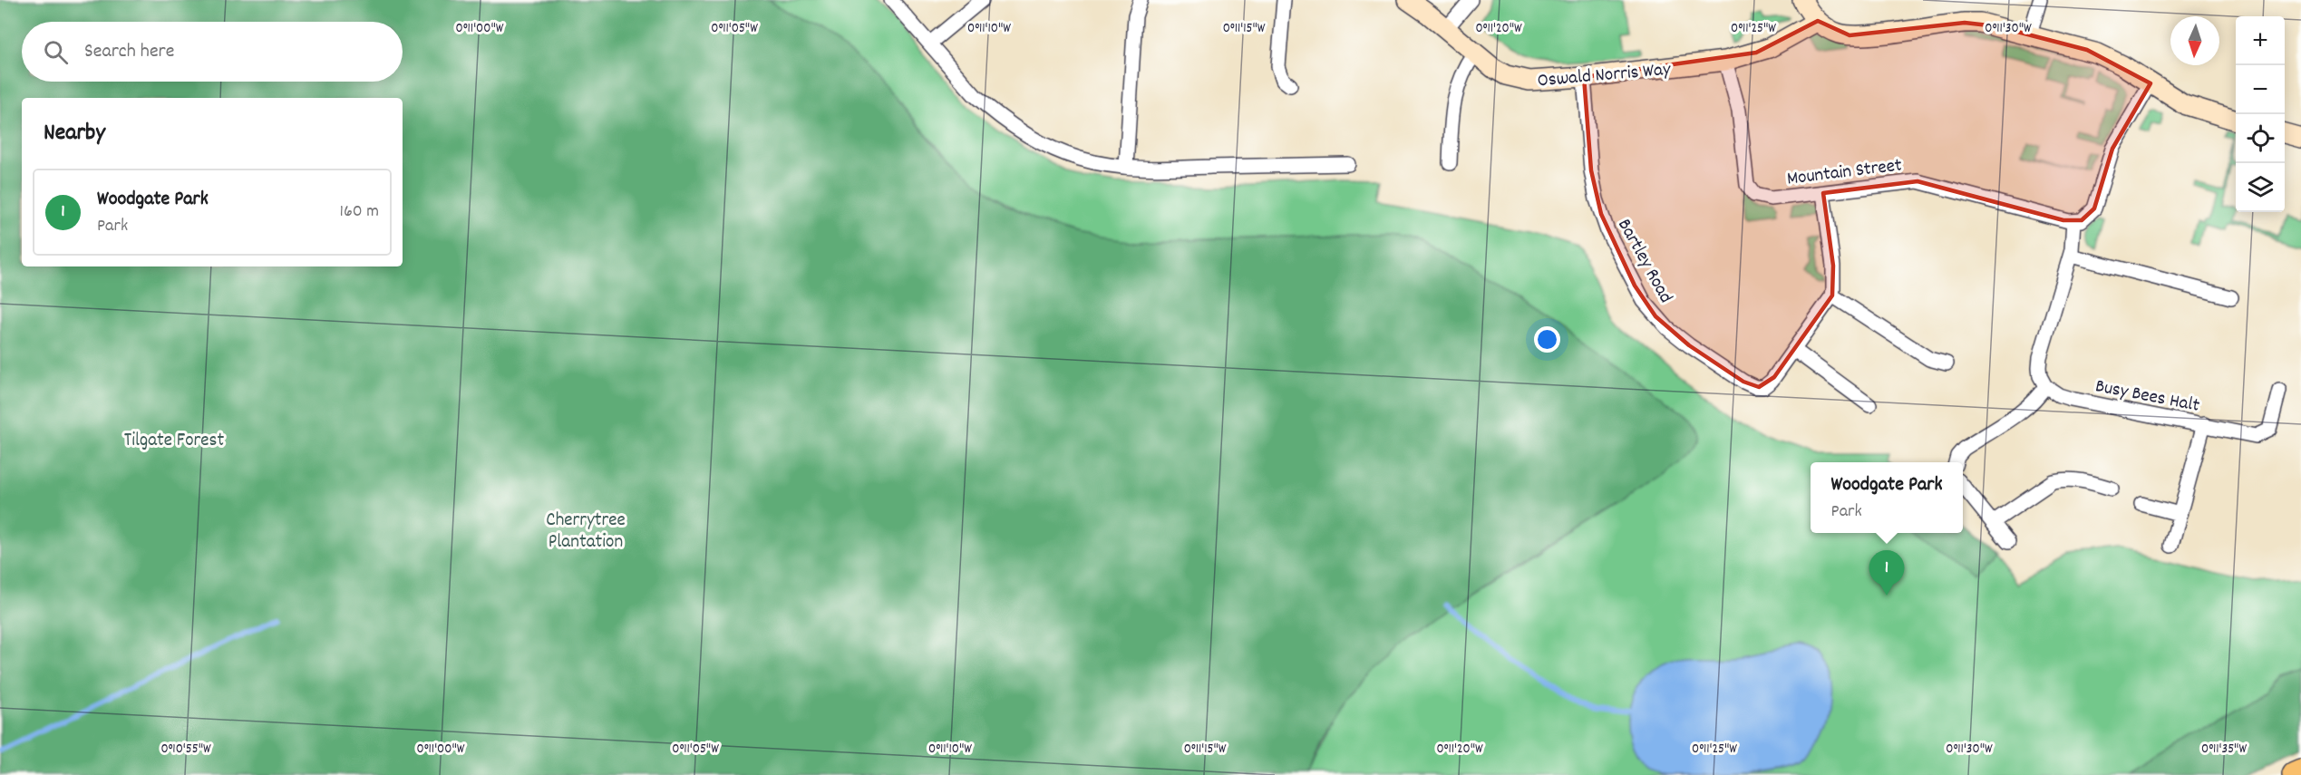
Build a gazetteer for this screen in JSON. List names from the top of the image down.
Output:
{
  "streets": {
    "street": [
      "Oswald Norris Way",
      "Mountain Street",
      "Bartley Road",
      "Busy Bees Halt"
    ]
  },
  "crossings": [
    ["Oswald Norris Way", "Mountain Street"],
    ["Oswald Norris Way", "Bartley Road"]
  ],
  "parks": ["Tilgate Forest", "Cherrytree Plantation"],
  "north": "bottom",
  "page": {
    "map_buttons": ["+", "−"],
    "search": "Search here",
    "heading": "Nearby",
    "list": [
      {
        "mark": "1",
        "name": "Woodgate Park",
        "note": "Park",
        "value": "160 m"
      }
    ],
    "popup": ["Woodgate Park", "Park"],
    "pins": "1"
  },
  "coordinates": [
    "0°11'00\"W",
    "0°11'05\"W",
    "0°11'10\"W",
    "0°11'15\"W",
    "0°11'20\"W",
    "0°11'25\"W",
    "0°11'30\"W",
    "0°10'55\"W",
    "0°11'35\"W"
  ]
}
